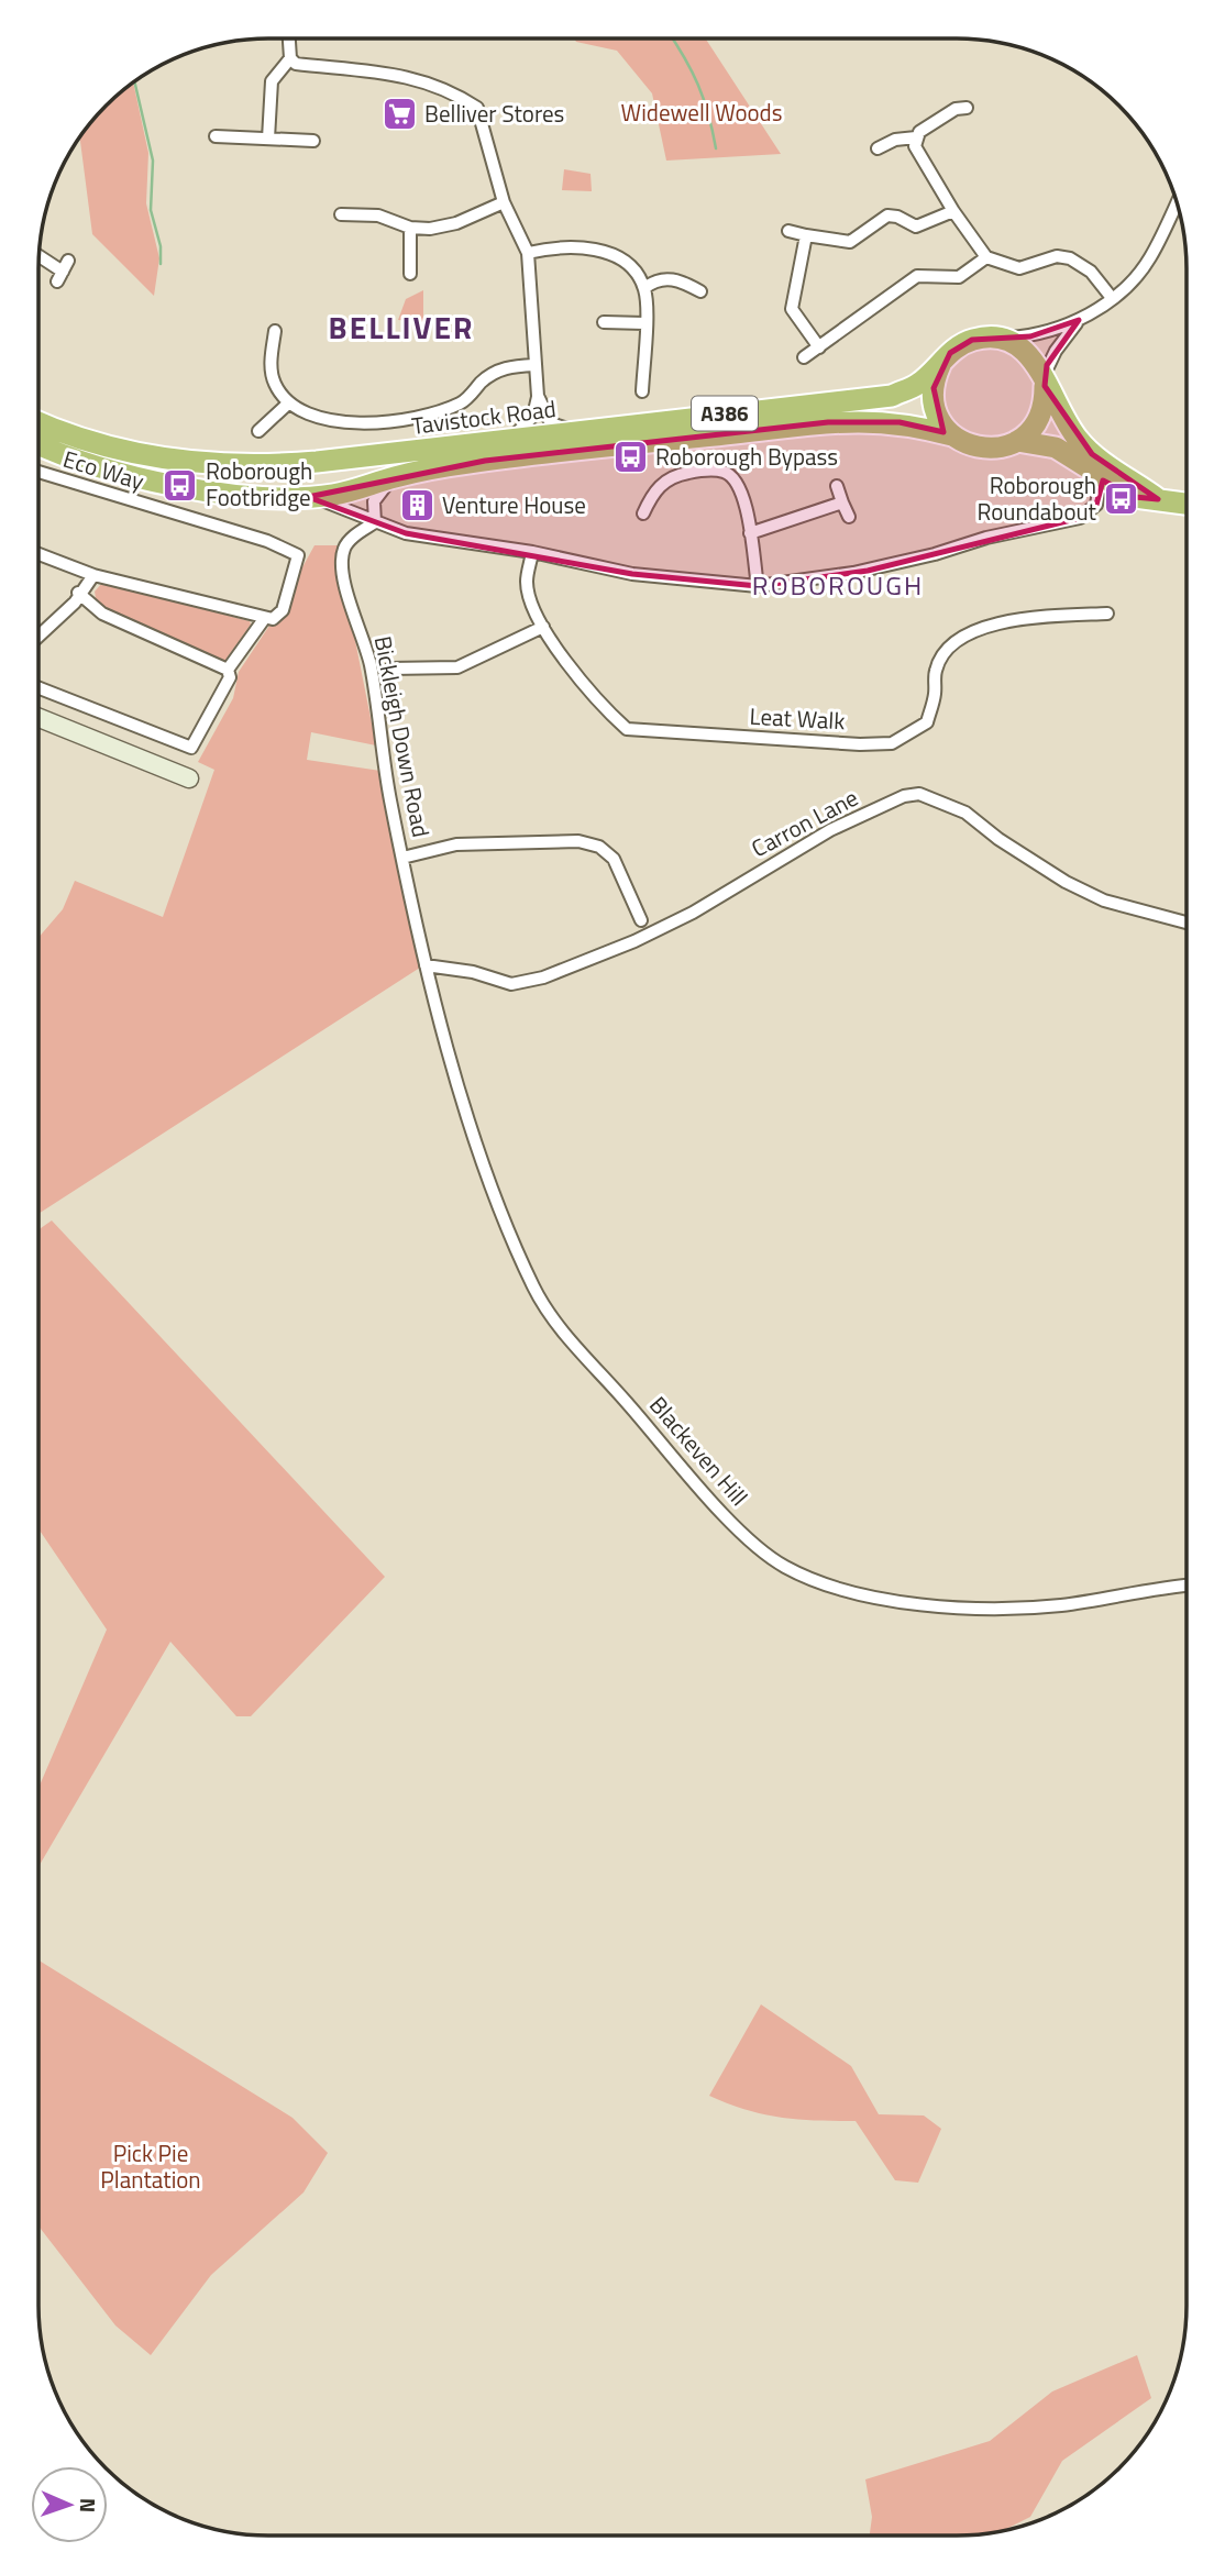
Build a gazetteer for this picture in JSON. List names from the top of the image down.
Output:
{
  "streets": {
    "highway": ["A386", "Tavistock Road"],
    "street": [
      "Eco Way",
      "Leat Walk",
      "Bickleigh Down Road",
      "Carron Lane",
      "Blackeven Hill"
    ]
  },
  "crossings": [
    ["Tavistock Road", "Leat Walk"],
    ["Tavistock Road", "Bickleigh Down Road"],
    ["Bickleigh Down Road", "Carron Lane"],
    ["Bickleigh Down Road", "Blackeven Hill"],
    ["Carron Lane", "Blackeven Hill"]
  ],
  "districts": ["BELLIVER", "ROBOROUGH"],
  "parks": ["Widewell Woods", "Pick Pie Plantation"],
  "places": {
    "supermarket": ["Belliver Stores"],
    "bus stop": ["Roborough Bypass", "Roborough Footbridge", "Roborough Roundabout"],
    "building": ["Venture House"]
  },
  "north": "right"
}
